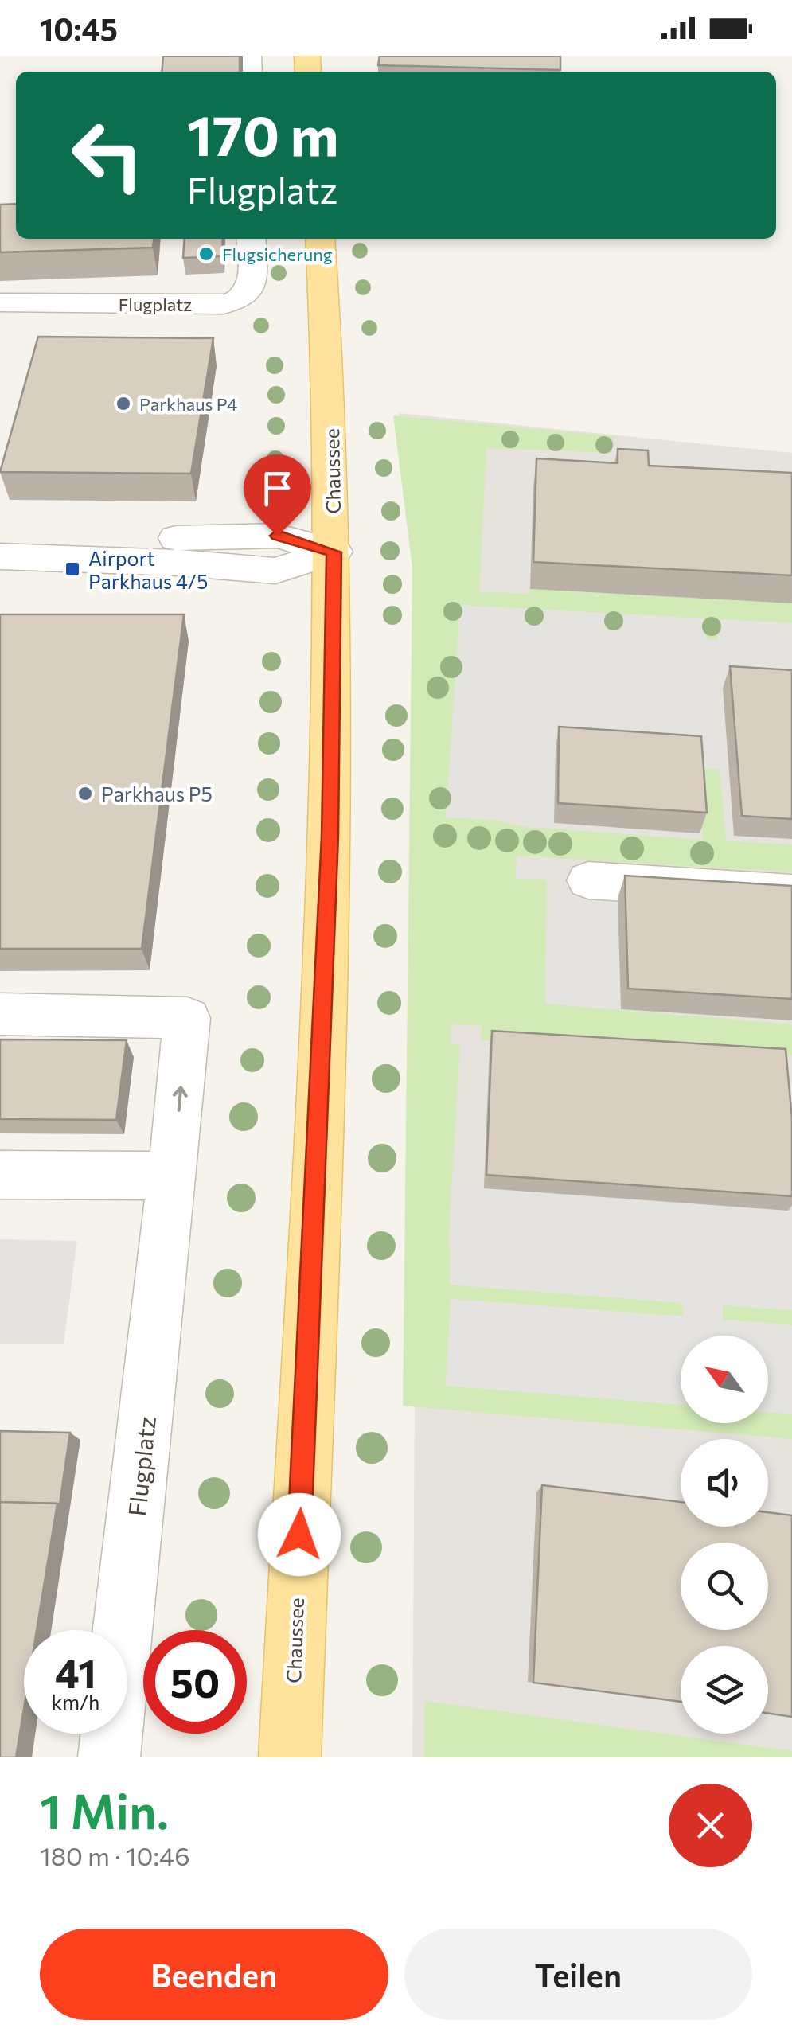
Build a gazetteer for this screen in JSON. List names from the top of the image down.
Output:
{
  "streets": {
    "main road": ["Chaussee"],
    "street": ["Flugplatz"]
  },
  "places": {
    "other": ["Flugsicherung", "Parkhaus P4", "Parkhaus P5"],
    "transit": ["Airport Parkhaus 4/5"]
  },
  "north": "top left",
  "page": {
    "status": "10:45",
    "turn": ["170 m", "Flugplatz"],
    "speed": "41 km/h",
    "limit": "50",
    "heading": ["1 Min.", "180 m · 10:46"],
    "buttons": ["Beenden", "Teilen"]
  }
}
